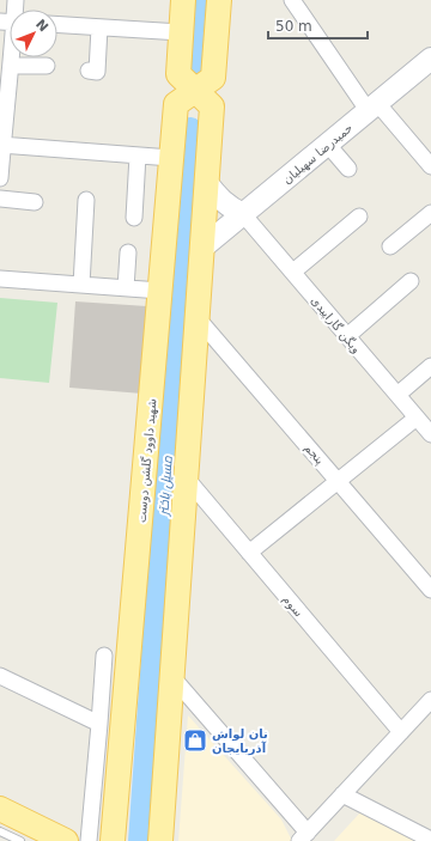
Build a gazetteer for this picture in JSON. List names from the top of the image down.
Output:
{
  "streets": {
    "main road": ["حمیدرضا سهیلیان", "شهید داوود گلشن دوست"],
    "street": ["ویگن گاراپیدی", "پنجم", "سوم"]
  },
  "crossings": [
    ["حمیدرضا سهیلیان", "ویگن گاراپیدی"]
  ],
  "water": ["مسیل باختر"],
  "places": {
    "shop": ["نان لواش آذربایجان"]
  },
  "scale_bar": "50 m",
  "north": "top right"
}
